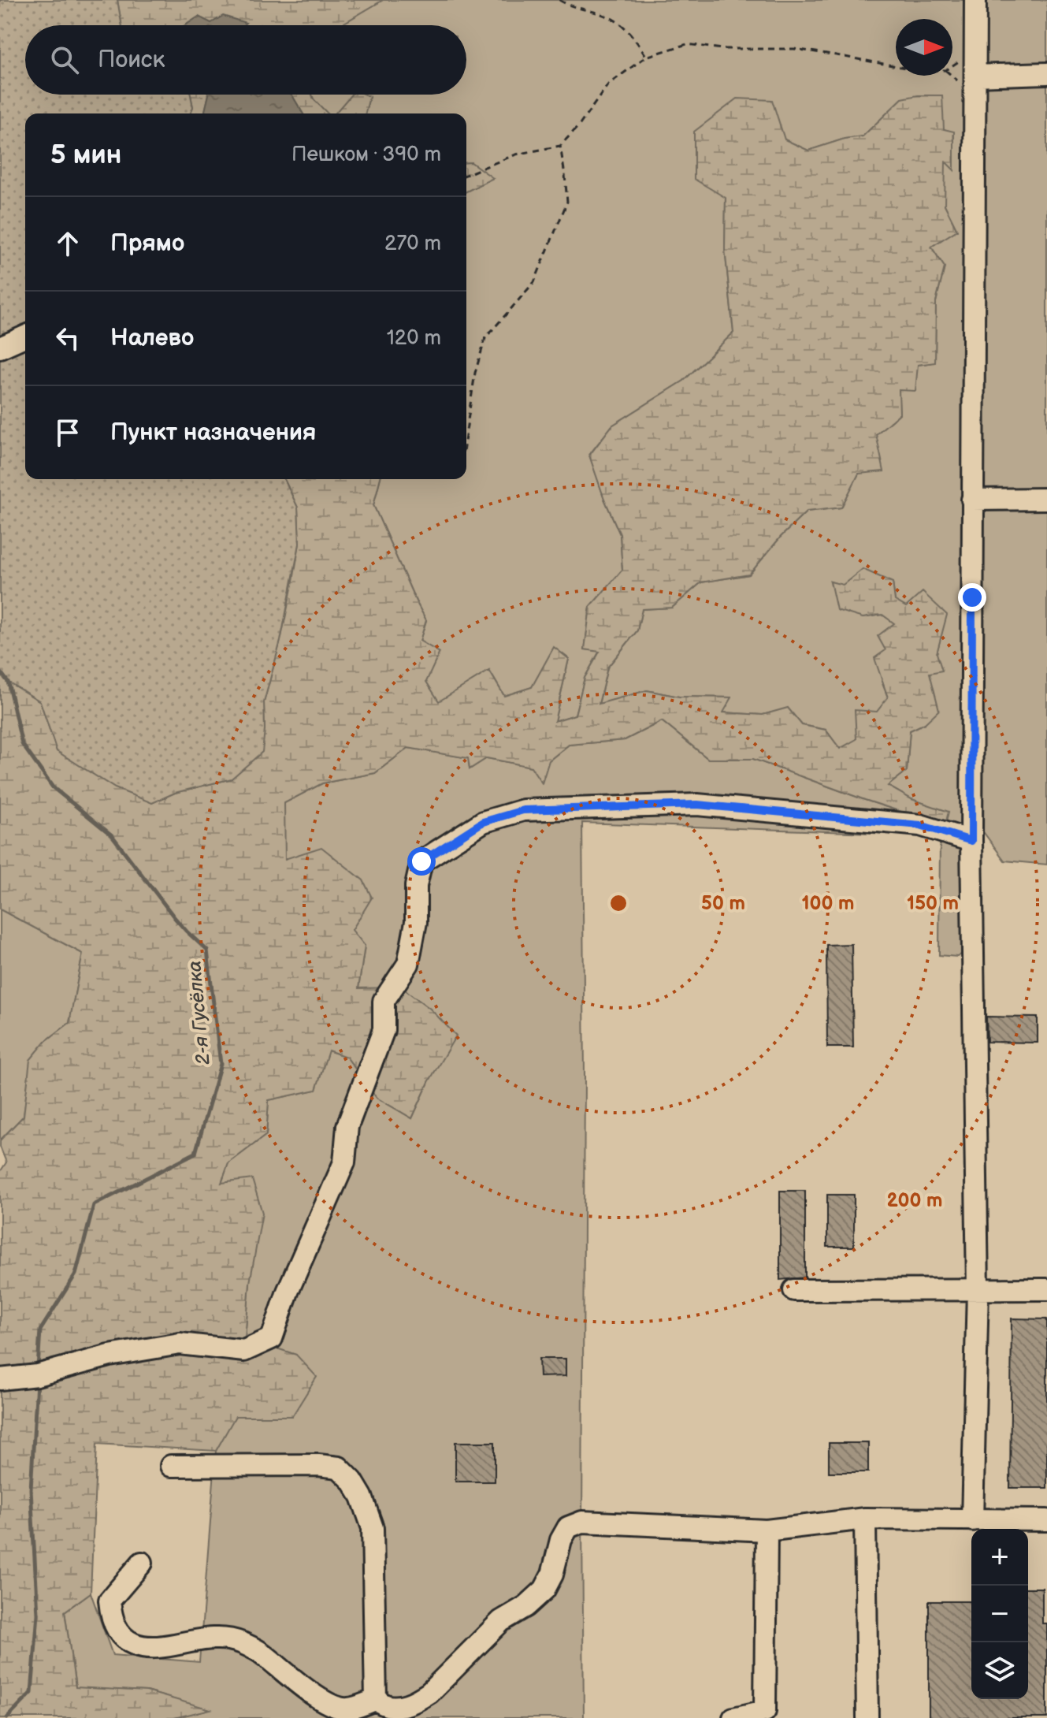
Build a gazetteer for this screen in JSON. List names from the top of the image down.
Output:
{
  "water": ["2-я Гусёлка"],
  "north": "right",
  "page": {
    "search": "Поиск",
    "heading": ["5 мин", "Пешком · 390 m"],
    "list": [
      ["Прямо", "270 m"],
      ["Налево", "120 m"],
      "Пункт назначения"
    ],
    "map_buttons": ["+", "−"]
  },
  "rings": [
    "50 m",
    "100 m",
    "150 m",
    "200 m"
  ]
}
